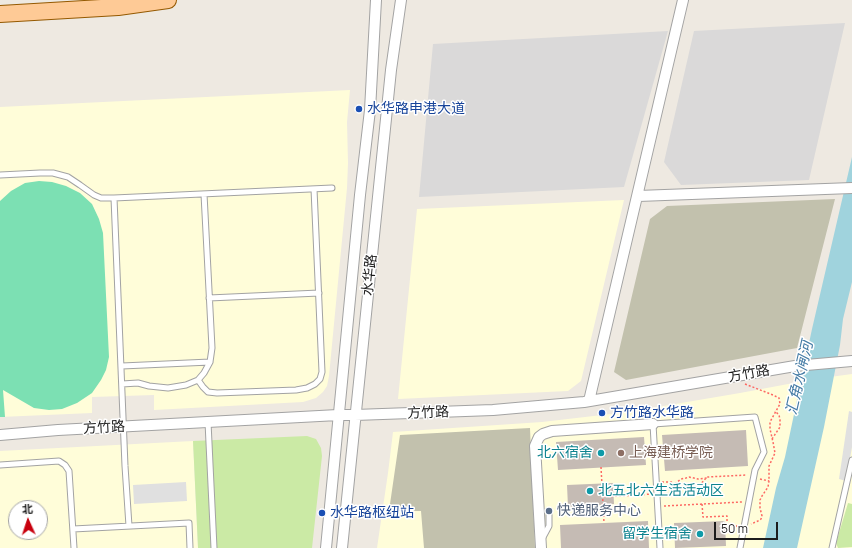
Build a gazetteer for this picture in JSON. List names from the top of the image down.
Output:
{
  "streets": {
    "street": ["水华路", "方竹路"]
  },
  "crossings": [
    ["水华路", "方竹路"]
  ],
  "water": ["汇角水闸河"],
  "places": [
    "水华路申港大道",
    "方竹路水华路",
    "北六宿舍",
    "上海建桥学院",
    "北五北六生活活动区",
    "快递服务中心",
    "水华路枢纽站",
    "留学生宿舍"
  ],
  "scale_bar": "50 m",
  "north": "top"
}
